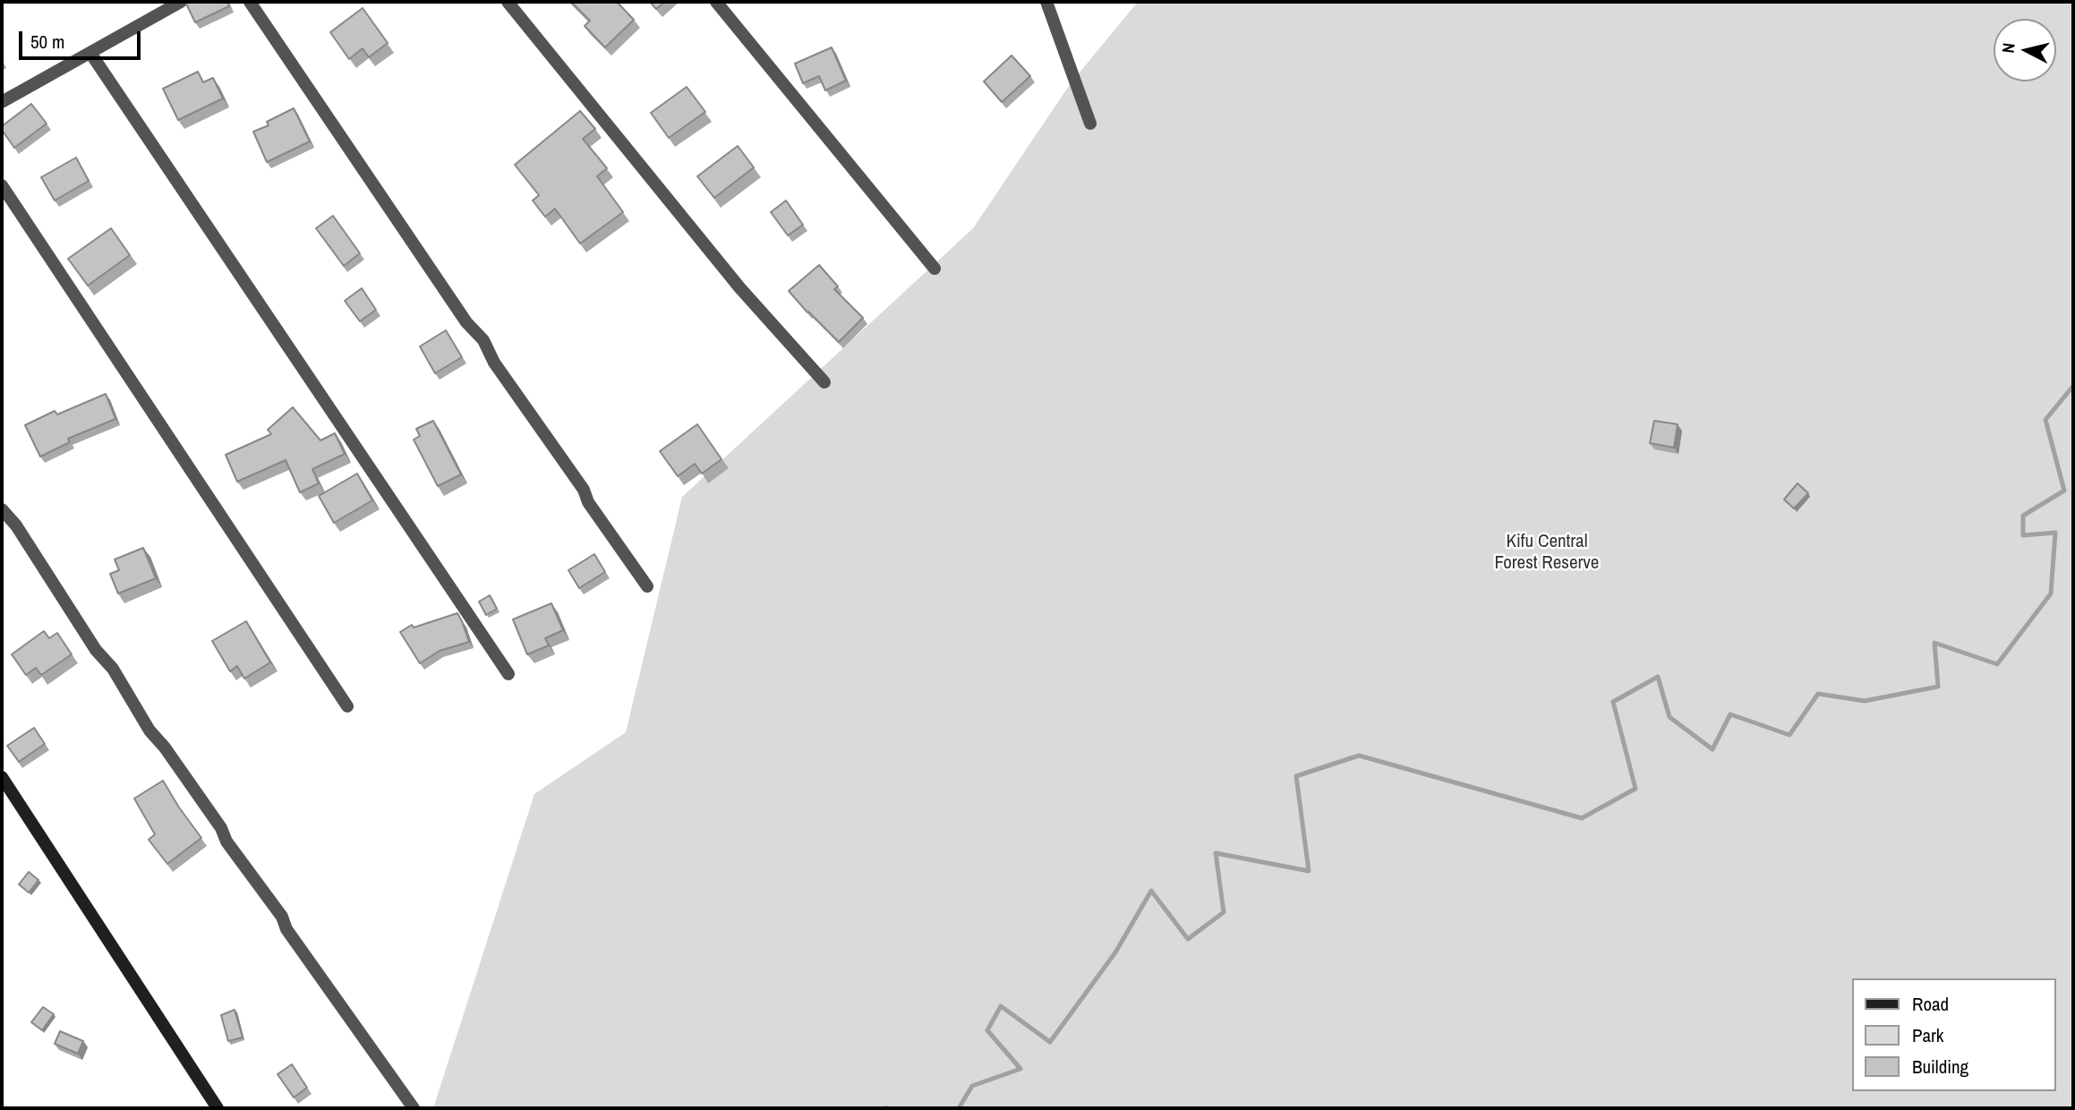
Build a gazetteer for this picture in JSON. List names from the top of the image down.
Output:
{
  "parks": ["Kifu Central Forest Reserve"],
  "legend": ["Road", "Park", "Building"],
  "scale_bar": "50 m",
  "north": "left"
}
